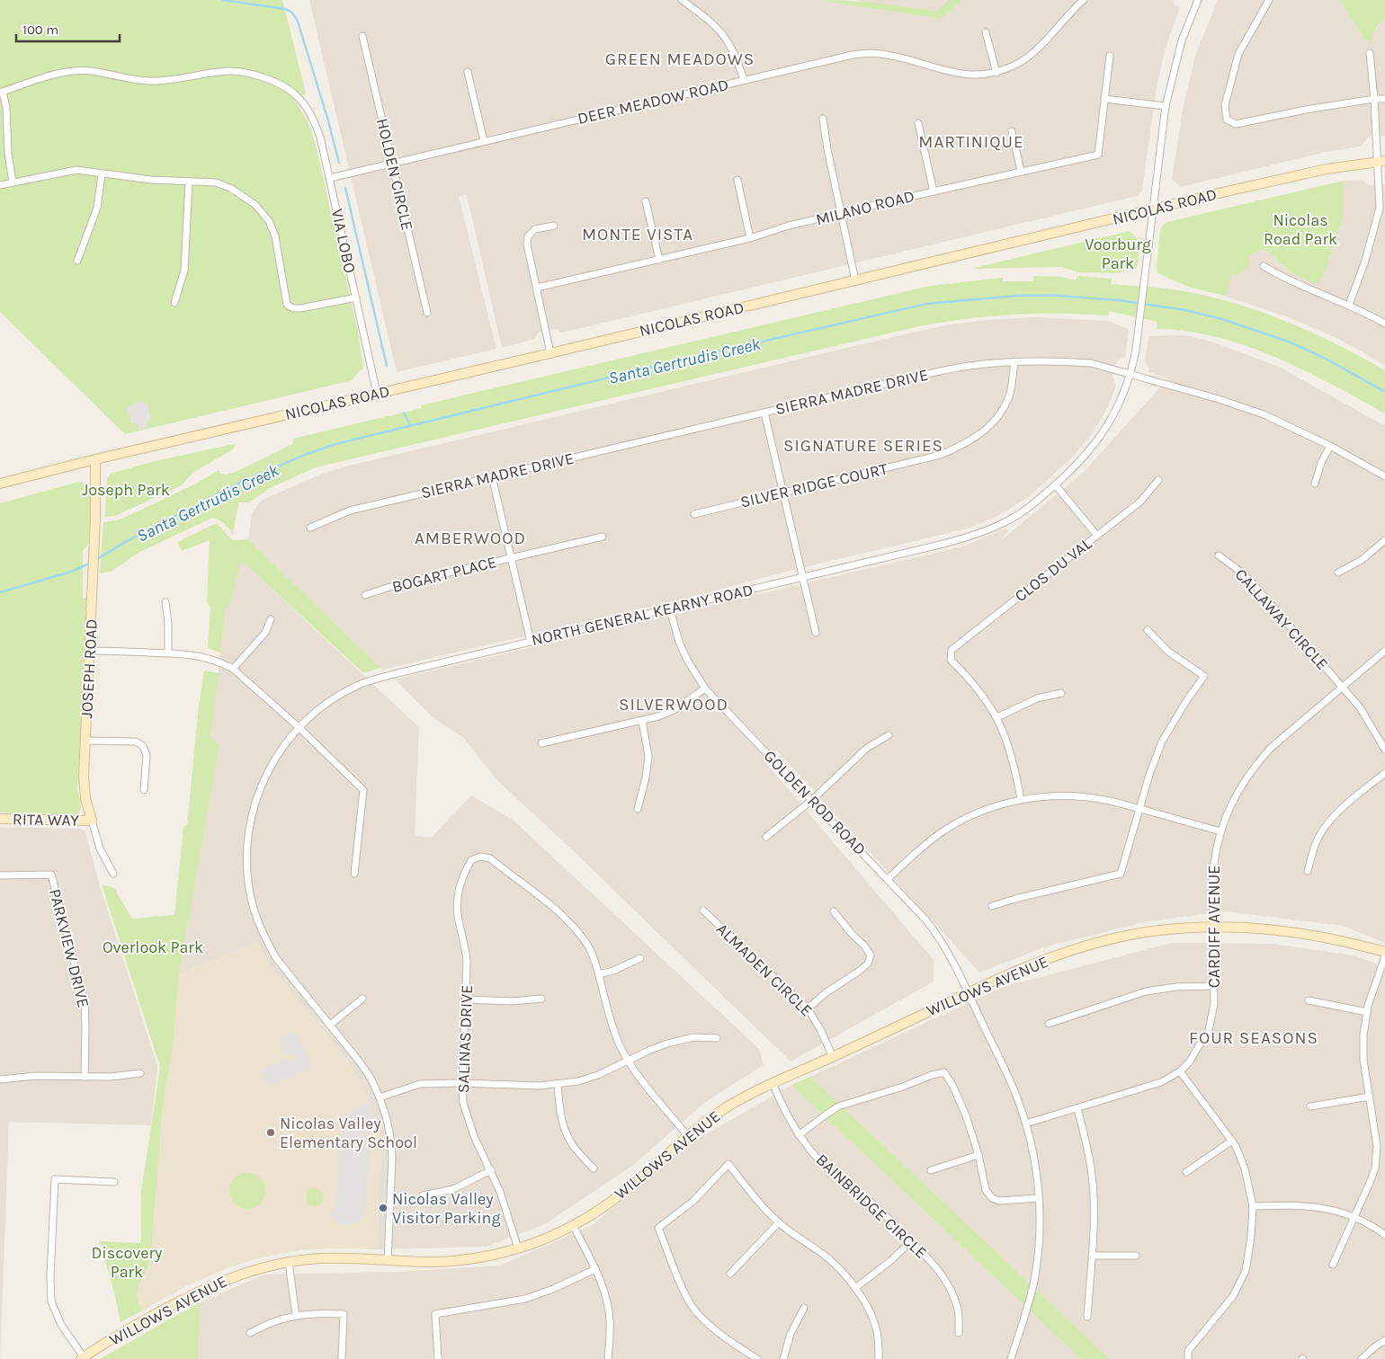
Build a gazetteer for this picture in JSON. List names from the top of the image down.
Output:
{
  "streets": {
    "street": [
      "DEER MEADOW ROAD",
      "HOLDEN CIRCLE",
      "NICOLAS ROAD",
      "MILANO ROAD",
      "VIA LOBO",
      "SIERRA MADRE DRIVE",
      "SILVER RIDGE COURT",
      "CLOS DU VAL",
      "BOGART PLACE",
      "NORTH GENERAL KEARNY ROAD",
      "CALLAWAY CIRCLE",
      "JOSEPH ROAD",
      "GOLDEN ROD ROAD",
      "RITA WAY",
      "CARDIFF AVENUE",
      "PARKVIEW DRIVE",
      "ALMADEN CIRCLE",
      "WILLOWS AVENUE",
      "SALINAS DRIVE",
      "BAINBRIDGE CIRCLE"
    ]
  },
  "crossings": [
    ["DEER MEADOW ROAD", "HOLDEN CIRCLE"],
    ["DEER MEADOW ROAD", "VIA LOBO"],
    ["NICOLAS ROAD", "VIA LOBO"],
    ["NICOLAS ROAD", "NORTH GENERAL KEARNY ROAD"],
    ["NICOLAS ROAD", "JOSEPH ROAD"],
    ["SIERRA MADRE DRIVE", "SILVER RIDGE COURT"],
    ["SIERRA MADRE DRIVE", "NORTH GENERAL KEARNY ROAD"],
    ["NORTH GENERAL KEARNY ROAD", "GOLDEN ROD ROAD"],
    ["NORTH GENERAL KEARNY ROAD", "WILLOWS AVENUE"],
    ["CALLAWAY CIRCLE", "CARDIFF AVENUE"],
    ["JOSEPH ROAD", "RITA WAY"],
    ["GOLDEN ROD ROAD", "CARDIFF AVENUE"],
    ["GOLDEN ROD ROAD", "WILLOWS AVENUE"],
    ["CARDIFF AVENUE", "WILLOWS AVENUE"],
    ["ALMADEN CIRCLE", "WILLOWS AVENUE"],
    ["WILLOWS AVENUE", "SALINAS DRIVE"],
    ["WILLOWS AVENUE", "BAINBRIDGE CIRCLE"]
  ],
  "districts": [
    "GREEN MEADOWS",
    "MARTINIQUE",
    "MONTE VISTA",
    "SIGNATURE SERIES",
    "AMBERWOOD",
    "SILVERWOOD",
    "FOUR SEASONS"
  ],
  "water": ["Santa Gertrudis Creek"],
  "parks": [
    "Nicolas Road Park",
    "Voorburg Park",
    "Joseph Park",
    "Overlook Park",
    "Discovery Park"
  ],
  "places": ["Nicolas Valley Elementary School", "Nicolas Valley Visitor Parking"],
  "scale_bar": "100 m"
}
